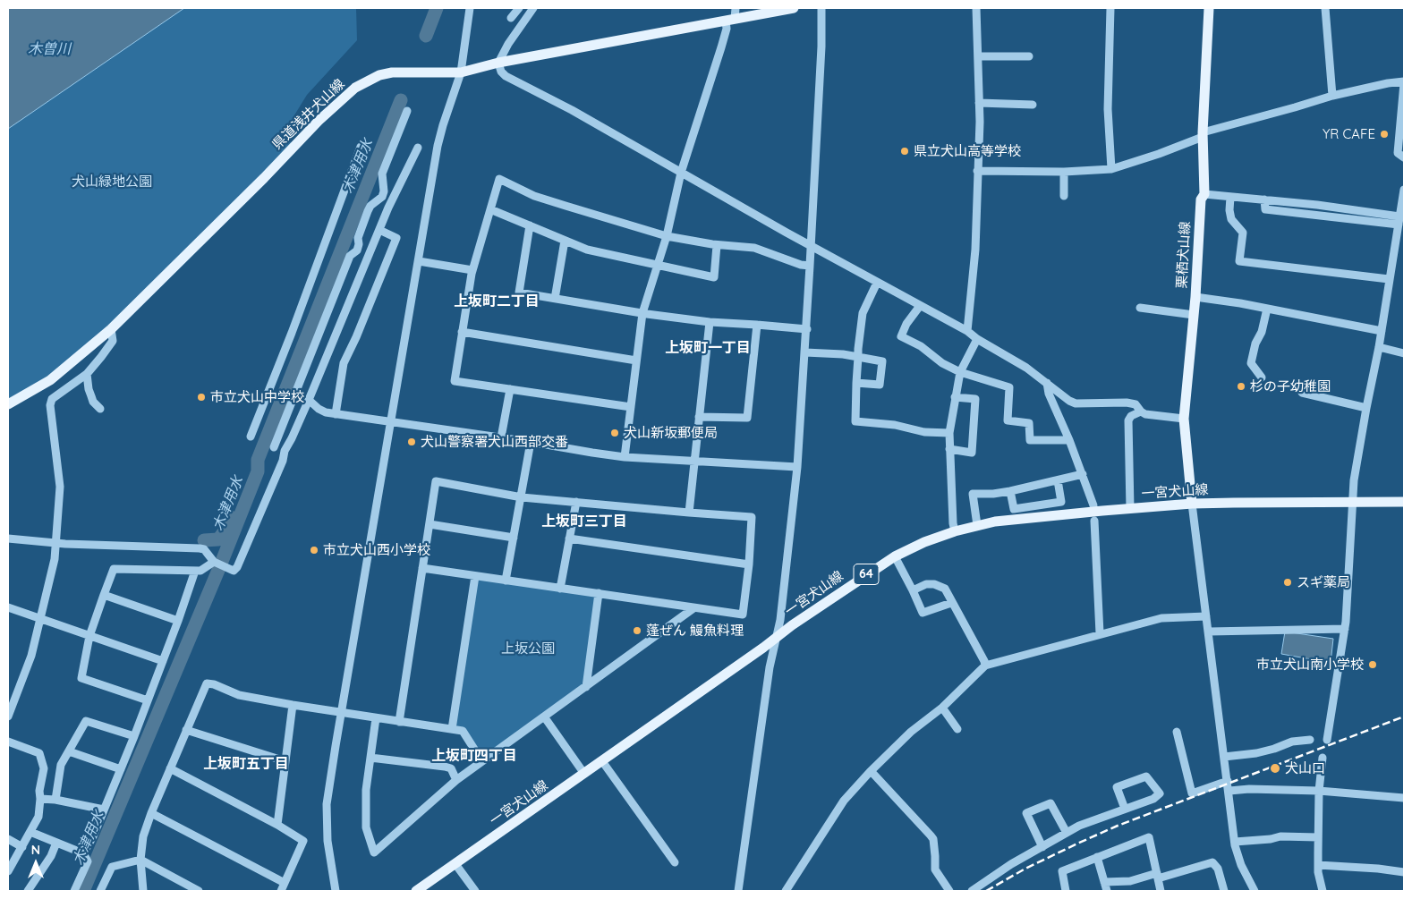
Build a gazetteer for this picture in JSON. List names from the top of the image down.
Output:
{
  "streets": {
    "main road": [
      "県道浅井犬山線",
      "栗栖犬山線",
      "一宮犬山線",
      "64"
    ]
  },
  "crossings": [
    ["栗栖犬山線", "一宮犬山線"]
  ],
  "districts": [
    "上坂町二丁目",
    "上坂町一丁目",
    "上坂町三丁目",
    "上坂町四丁目",
    "上坂町五丁目"
  ],
  "water": ["木曽川", "木津用水"],
  "parks": ["犬山緑地公園", "上坂公園"],
  "places": [
    "YR CAFE",
    "県立犬山高等学校",
    "杉の子幼稚園",
    "市立犬山中学校",
    "犬山新坂郵便局",
    "犬山警察署犬山西部交番",
    "市立犬山西小学校",
    "スギ薬局",
    "蓬ぜん 鰻魚料理",
    "市立犬山南小学校",
    "犬山口"
  ],
  "north": "top"
}
